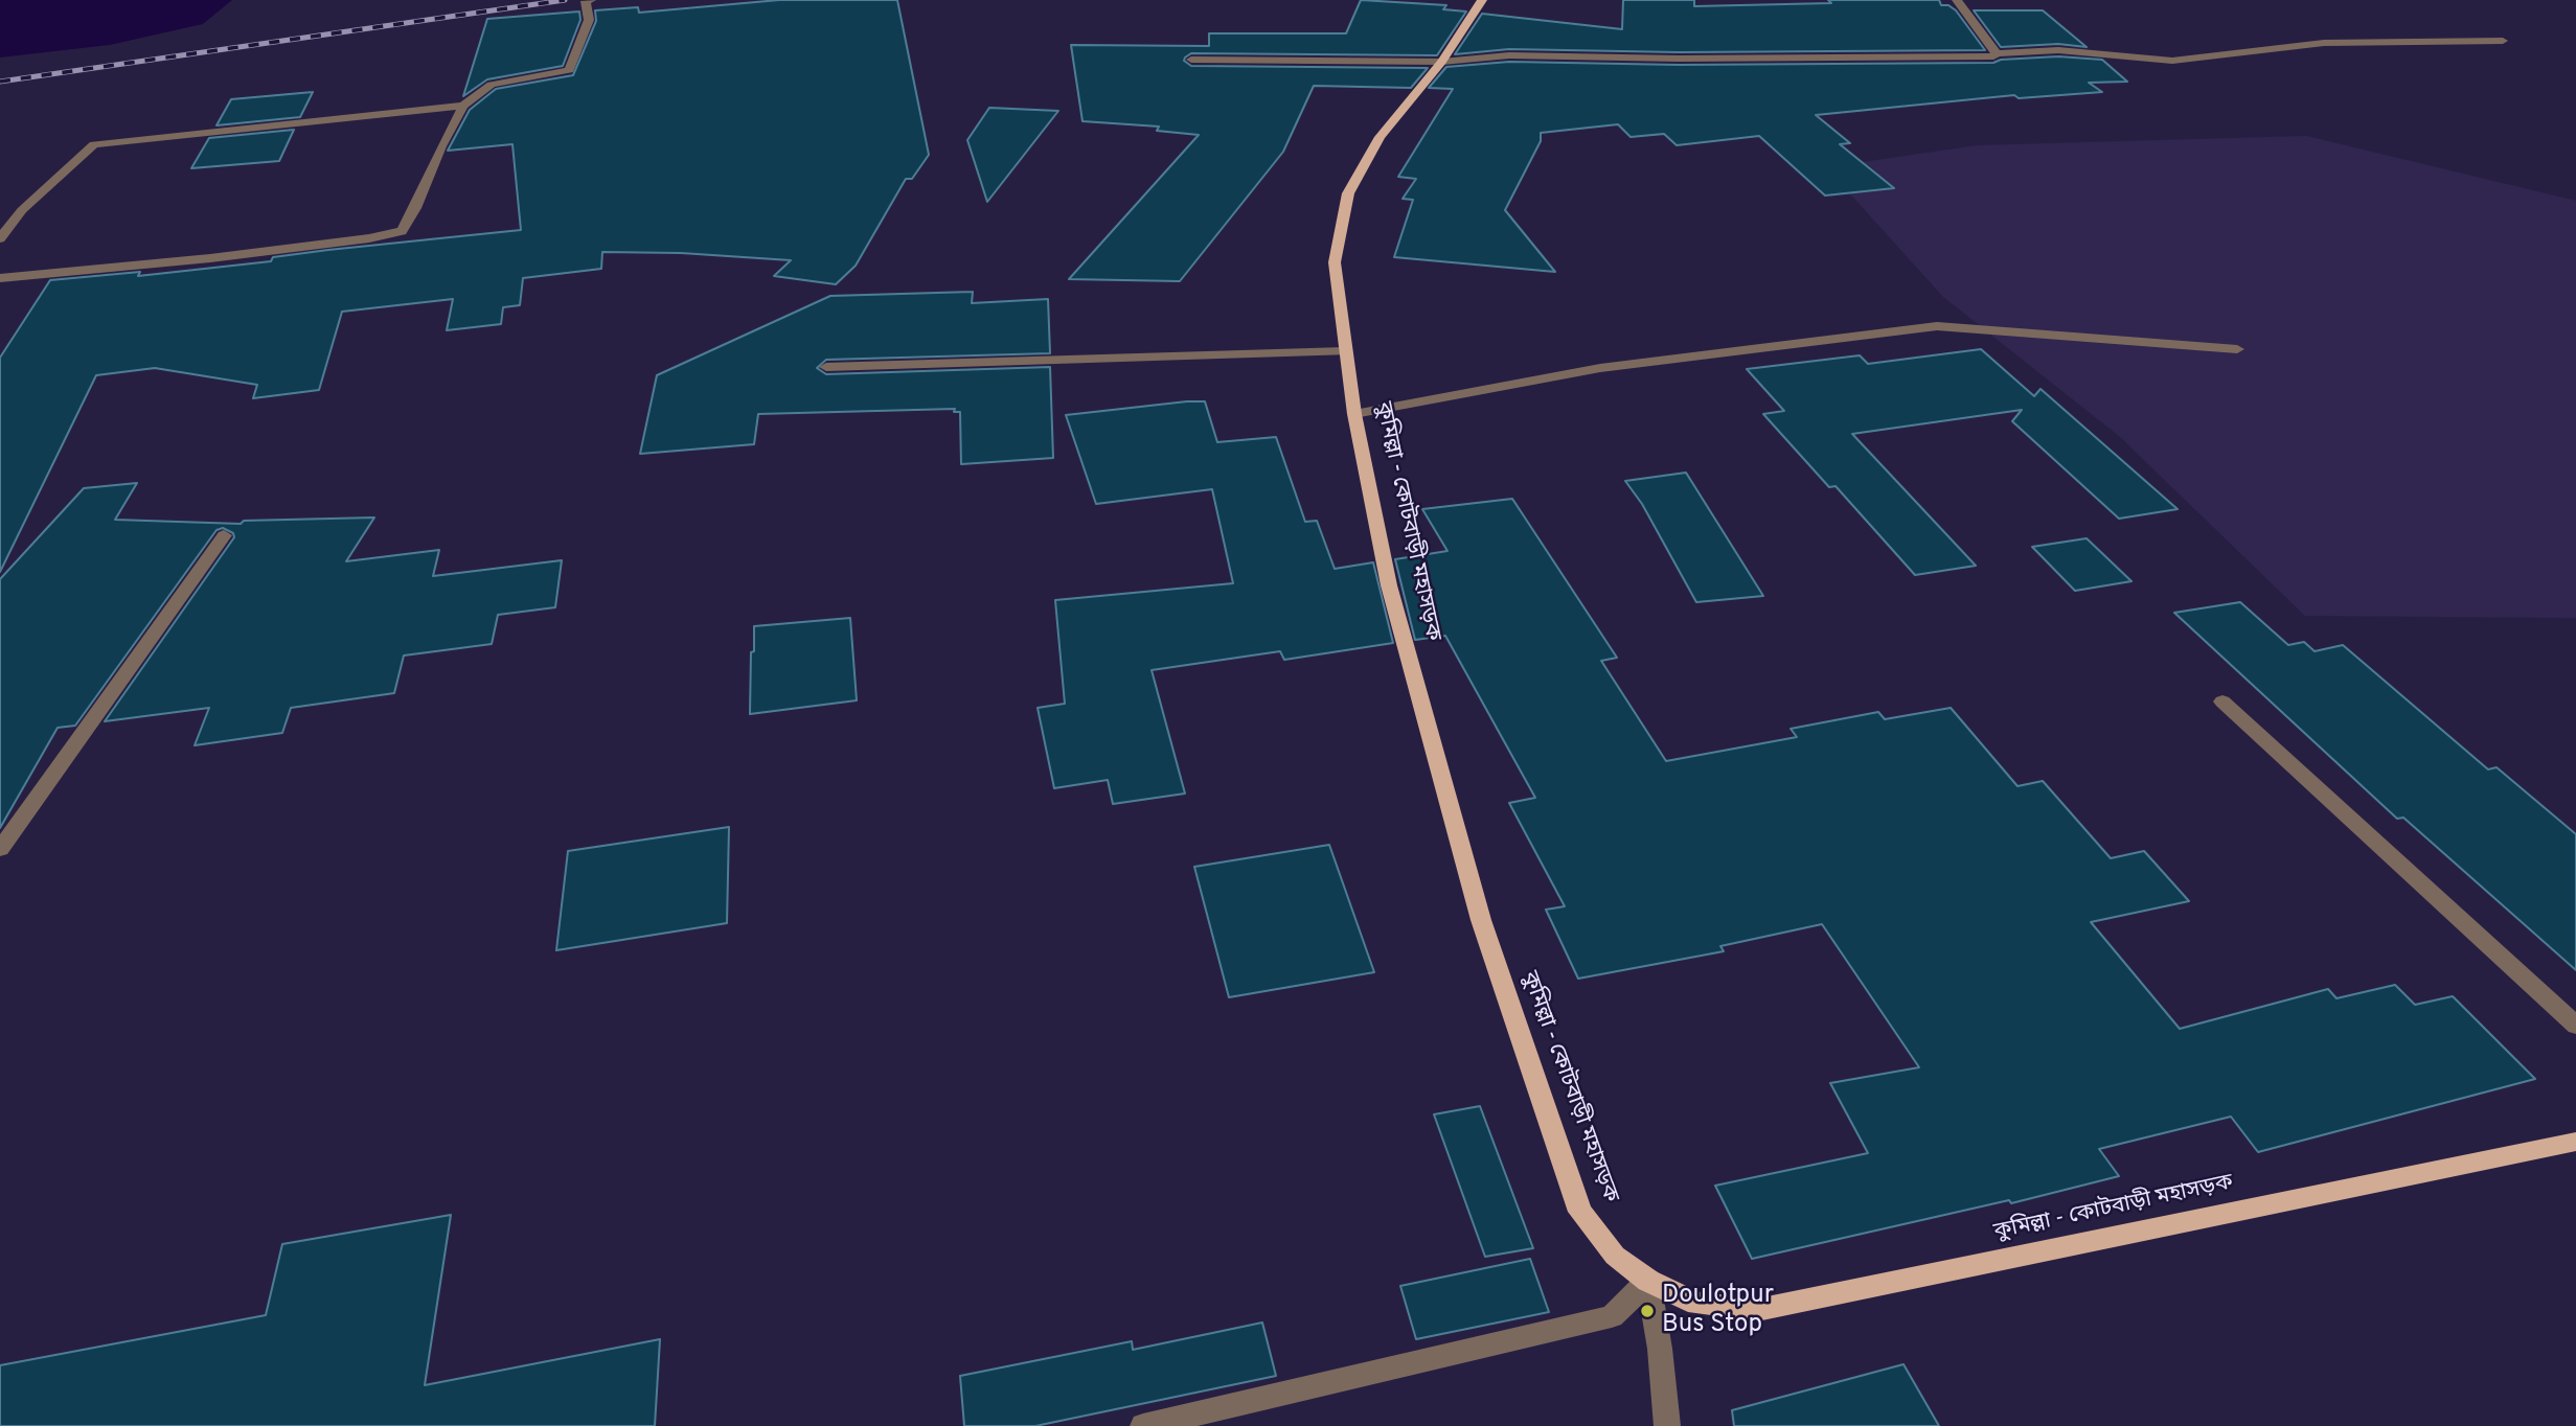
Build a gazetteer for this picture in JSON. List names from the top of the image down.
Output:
{
  "streets": {
    "main road": ["কুমিল্লা - কোটবাড়ী মহাসড়ক"]
  },
  "places": ["Doulotpur Bus Stop"]
}
